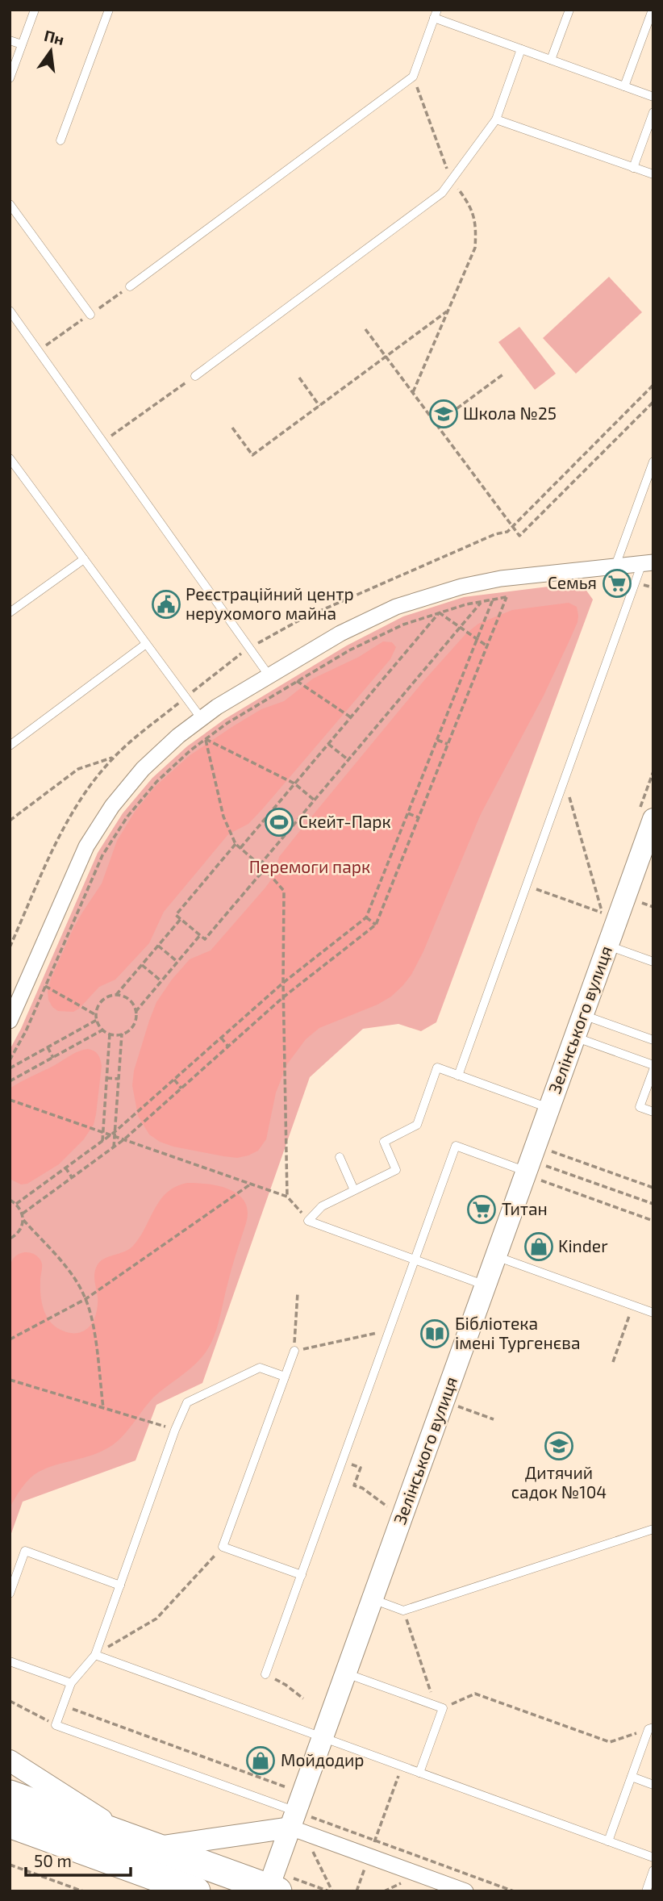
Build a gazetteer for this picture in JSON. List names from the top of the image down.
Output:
{
  "streets": {
    "street": ["Зелінського вулиця"]
  },
  "parks": ["Перемоги парк"],
  "places": {
    "school or university": ["Школа №25", "Дитячий садок №104"],
    "supermarket": ["Семья", "Титан"],
    "public building": ["Реєстраційний центр нерухомого майна"],
    "sports": ["Скейт-Парк"],
    "shop": ["Kinder", "Мойдодир"],
    "library": ["Бібліотека імені Тургенєва"]
  },
  "scale_bar": "50 m",
  "north": "top"
}
